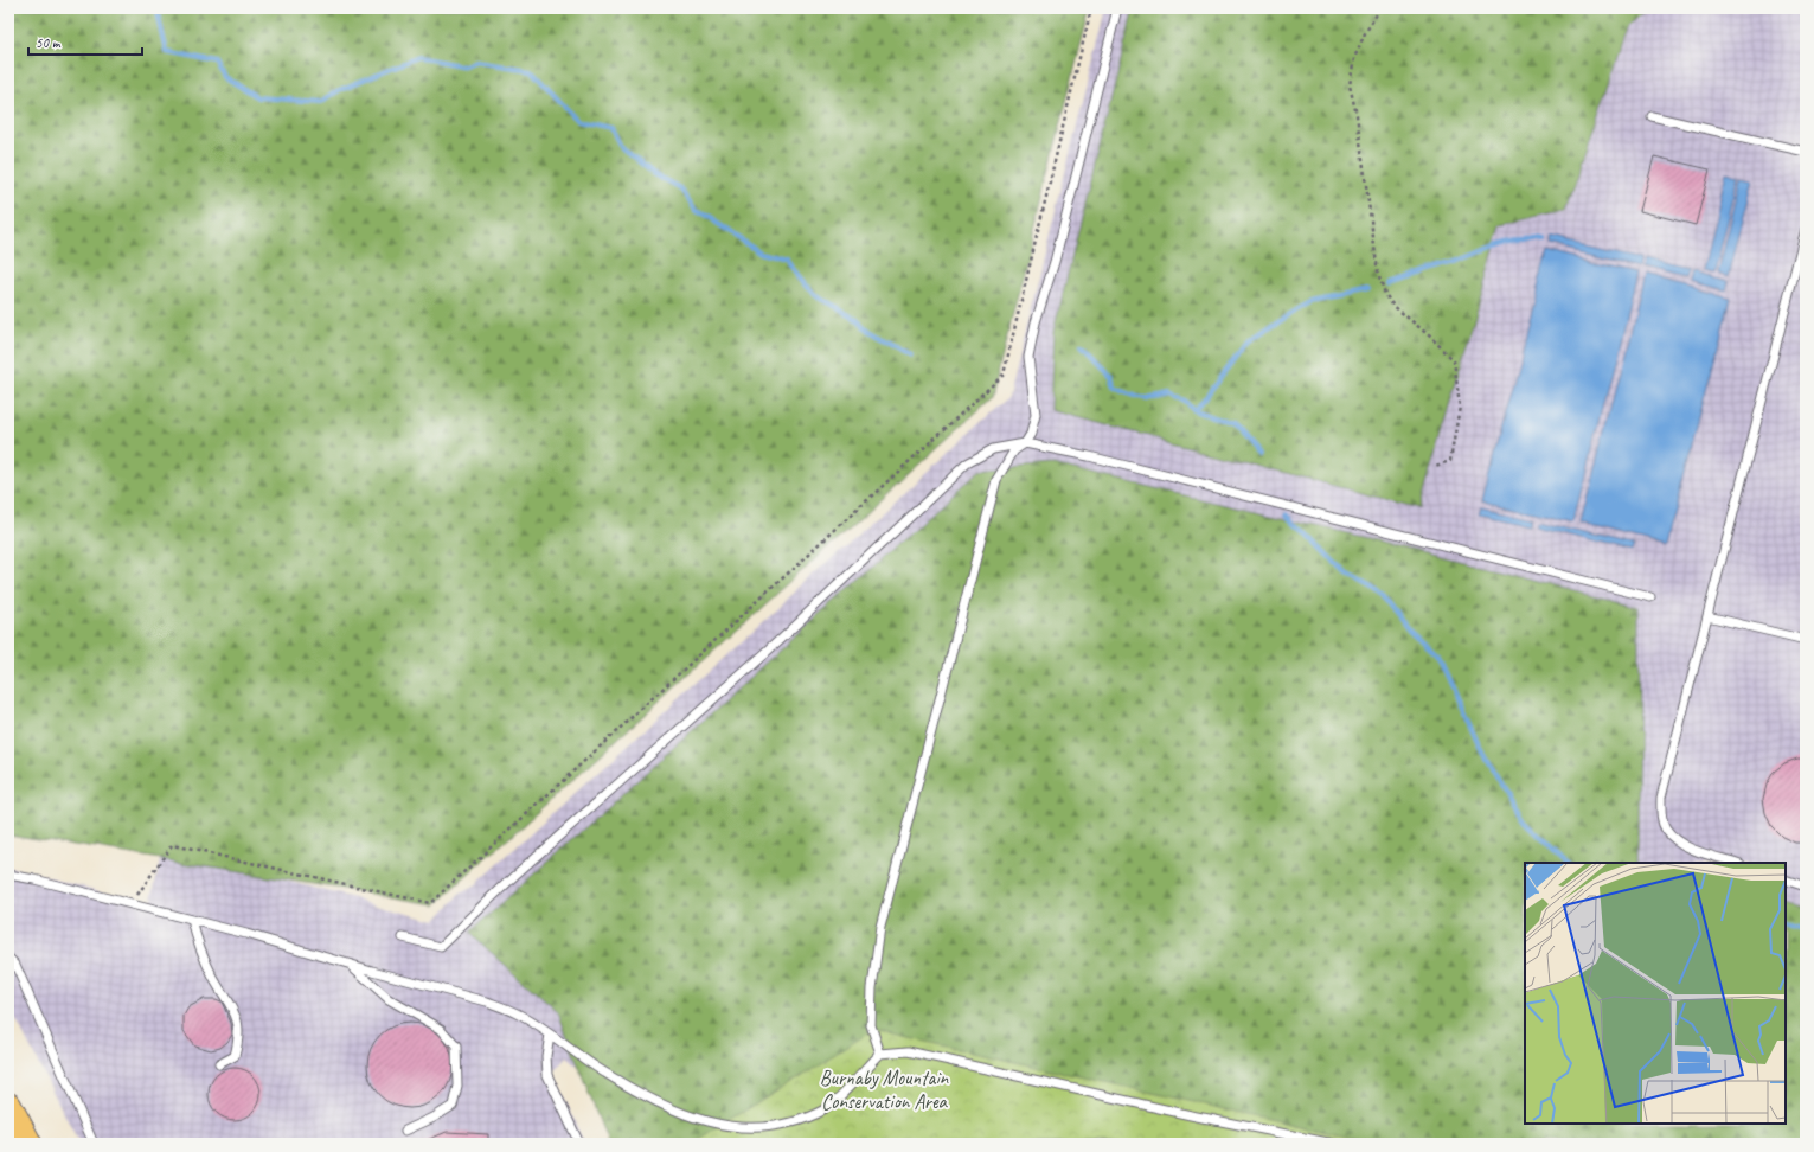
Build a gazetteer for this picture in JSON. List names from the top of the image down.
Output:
{
  "parks": ["Burnaby Mountain Conservation Area"],
  "scale_bar": "50 m"
}
